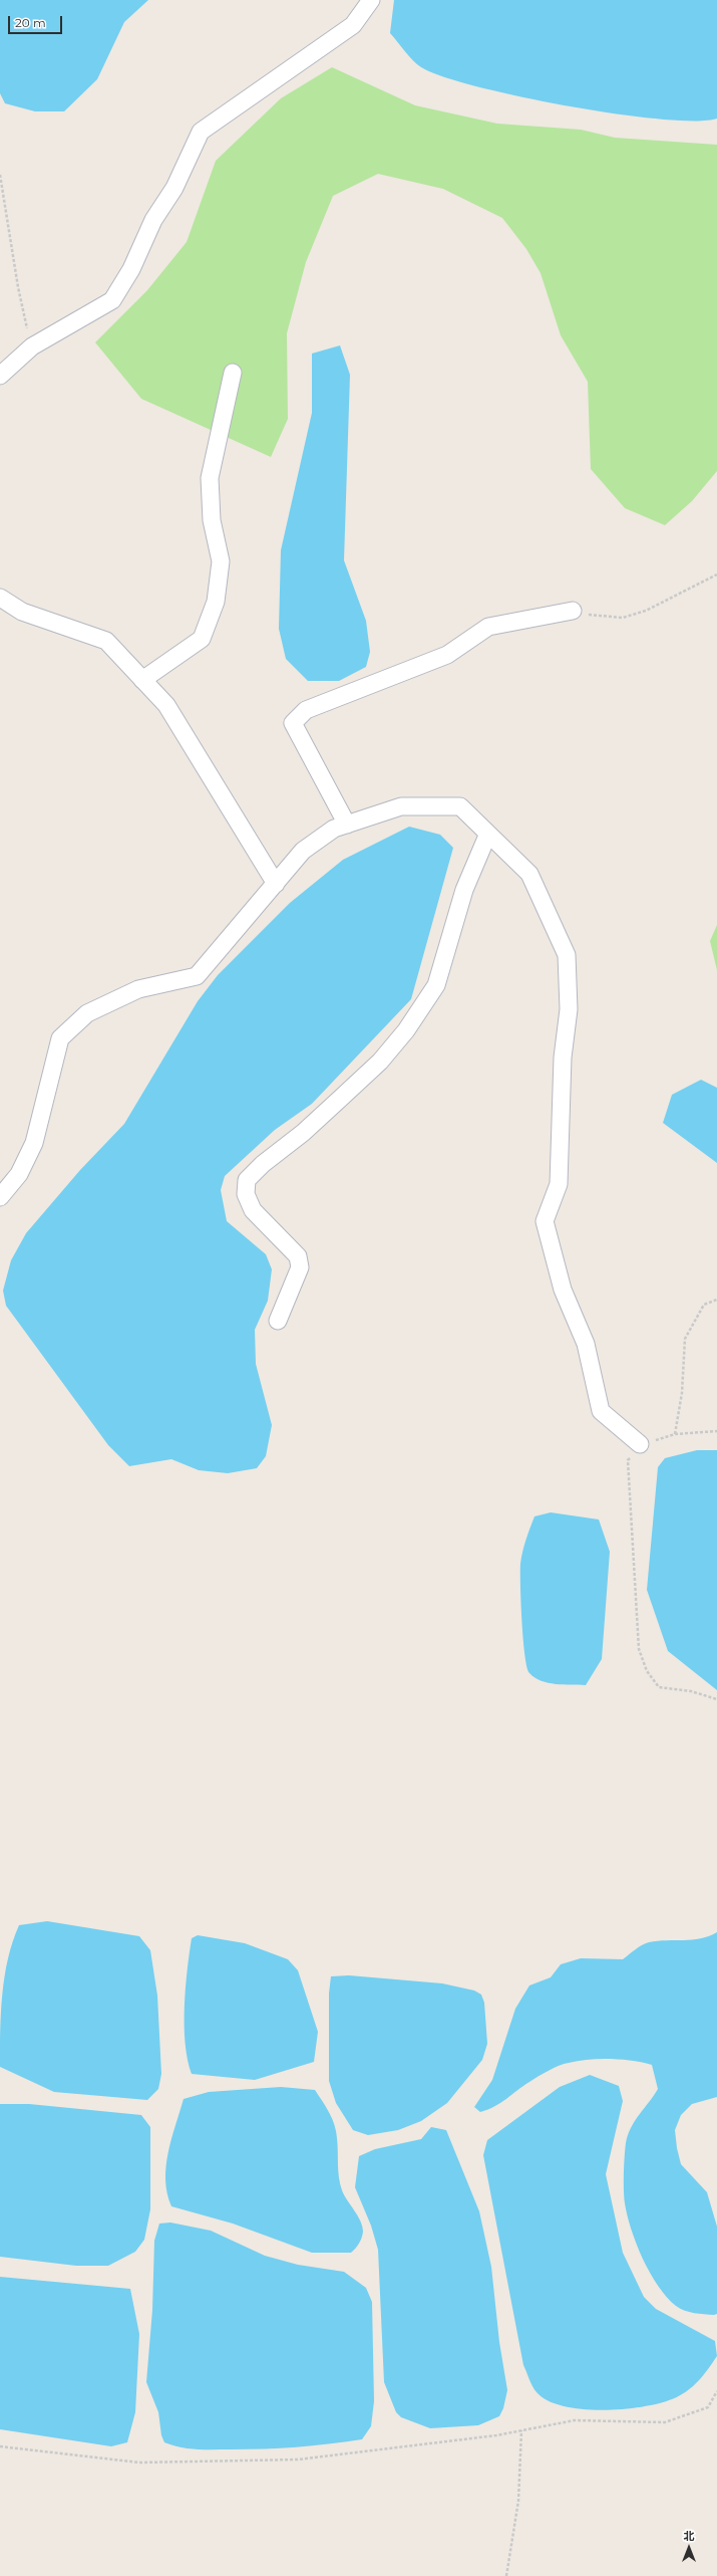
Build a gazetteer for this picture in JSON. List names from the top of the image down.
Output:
{
  "scale_bar": "20 m",
  "north": "top"
}
